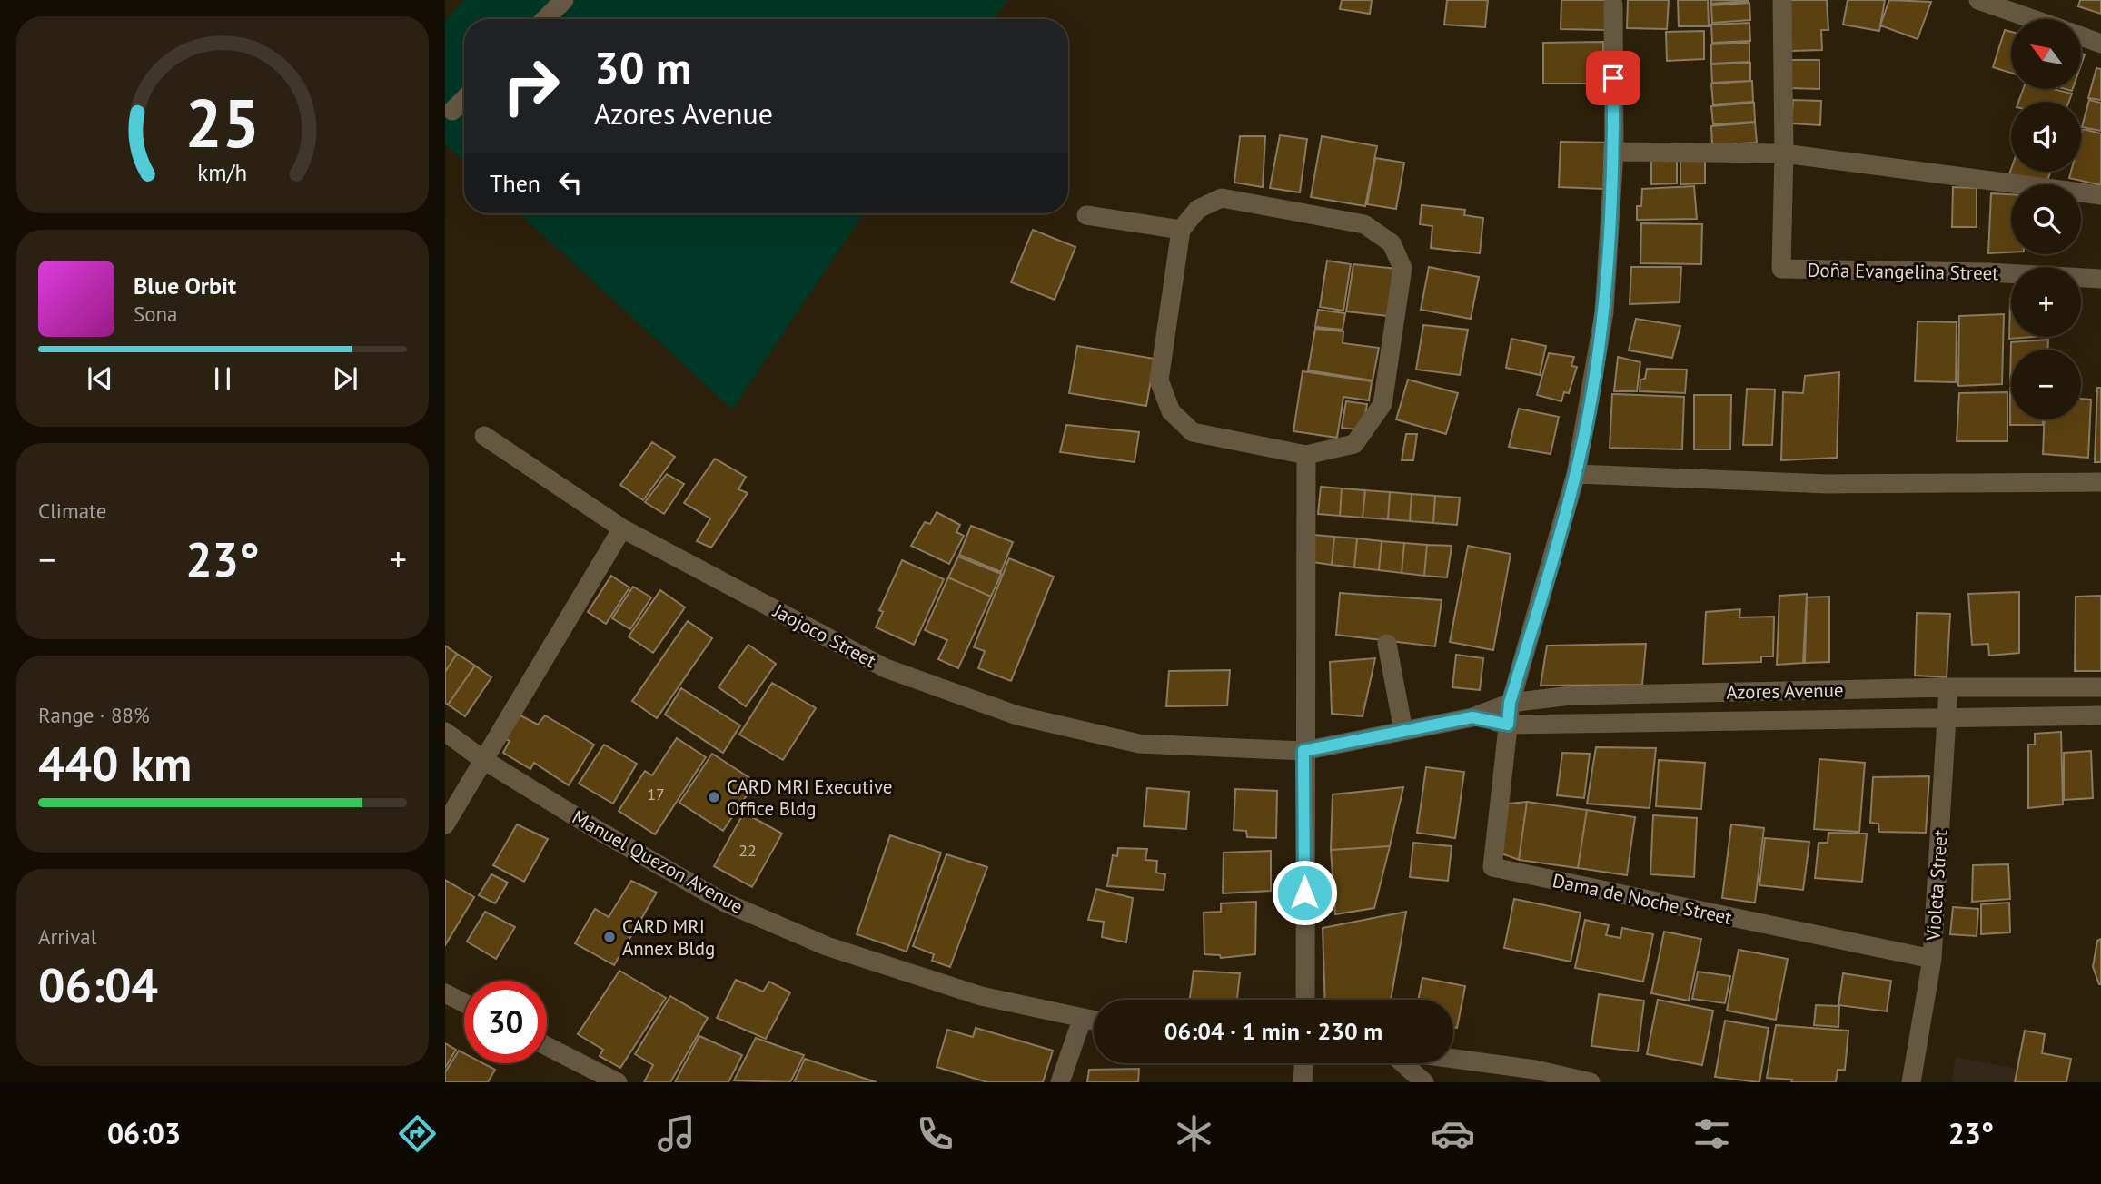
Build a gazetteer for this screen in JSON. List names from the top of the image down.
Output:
{
  "streets": {
    "street": [
      "Doña Evangelina Street",
      "Jaojoco Street",
      "Azores Avenue",
      "Manuel Quezon Avenue",
      "Violeta Street",
      "Dama de Noche Street"
    ]
  },
  "crossings": [
    ["Jaojoco Street", "Azores Avenue"],
    ["Azores Avenue", "Violeta Street"],
    ["Azores Avenue", "Dama de Noche Street"],
    ["Violeta Street", "Dama de Noche Street"]
  ],
  "places": ["CARD MRI Executive Office Bldg", "CARD MRI Annex Bldg"],
  "house_numbers": ["17", "22"],
  "north": "top left",
  "page": {
    "map_buttons": ["+", "−"],
    "turn": ["30 m", "Azores Avenue"],
    "then": "Then",
    "song": ["Blue Orbit", "Sona"],
    "tile": [
      "Climate",
      ["Range · 88%", "440 km"],
      ["Arrival", "06:04"]
    ],
    "heat": ["−", "23°", "+"],
    "limit": "30",
    "trip": "06:04 · 1 min · 230 m",
    "tabs": ["06:03", "23°"],
    "gauge": ["25", "km/h"]
  }
}
